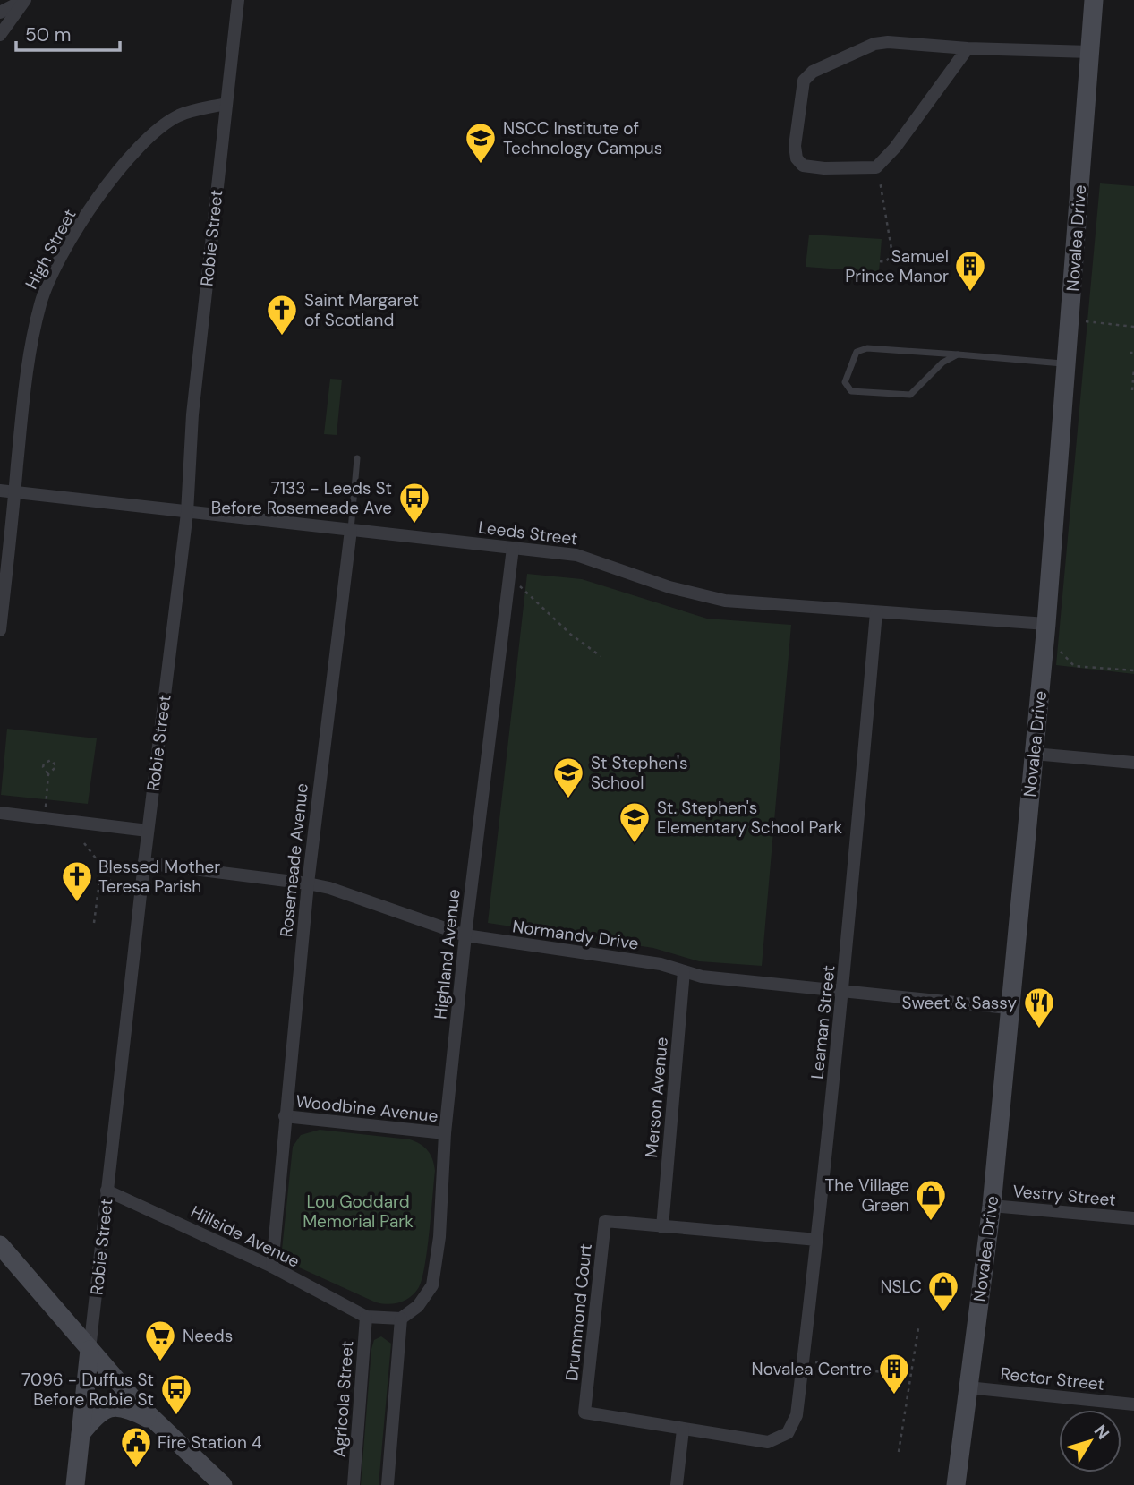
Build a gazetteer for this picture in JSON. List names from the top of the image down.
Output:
{
  "streets": {
    "street": [
      "Robie Street",
      "Novalea Drive",
      "High Street",
      "Leeds Street",
      "Rosemeade Avenue",
      "Normandy Drive",
      "Highland Avenue",
      "Leaman Street",
      "Merson Avenue",
      "Woodbine Avenue",
      "Vestry Street",
      "Hillside Avenue",
      "Drummond Court",
      "Rector Street",
      "Agricola Street"
    ]
  },
  "crossings": [
    ["Robie Street", "High Street"],
    ["Robie Street", "Leeds Street"],
    ["Robie Street", "Normandy Drive"],
    ["Robie Street", "Hillside Avenue"],
    ["Novalea Drive", "Leeds Street"],
    ["Novalea Drive", "Normandy Drive"],
    ["Novalea Drive", "Vestry Street"],
    ["Novalea Drive", "Rector Street"],
    ["High Street", "Leeds Street"],
    ["Leeds Street", "Rosemeade Avenue"],
    ["Leeds Street", "Highland Avenue"],
    ["Leeds Street", "Leaman Street"],
    ["Rosemeade Avenue", "Normandy Drive"],
    ["Rosemeade Avenue", "Woodbine Avenue"],
    ["Rosemeade Avenue", "Hillside Avenue"],
    ["Normandy Drive", "Highland Avenue"],
    ["Normandy Drive", "Leaman Street"],
    ["Normandy Drive", "Merson Avenue"],
    ["Highland Avenue", "Woodbine Avenue"],
    ["Leaman Street", "Drummond Court"],
    ["Merson Avenue", "Drummond Court"],
    ["Hillside Avenue", "Agricola Street"]
  ],
  "parks": ["Lou Goddard Memorial Park"],
  "places": {
    "school or university": ["NSCC Institute of Technology Campus", "St Stephen's School", "St. Stephen's Elementary School Park"],
    "building": ["Samuel Prince Manor", "Novalea Centre"],
    "church": ["Saint Margaret of Scotland", "Blessed Mother Teresa Parish"],
    "bus stop": ["7133 - Leeds St Before Rosemeade Ave", "7096 - Duffus St Before Robie St"],
    "restaurant": ["Sweet & Sassy"],
    "shop": ["The Village Green", "NSLC"],
    "supermarket": ["Needs"],
    "public building": ["Fire Station 4"]
  },
  "scale_bar": "50 m",
  "north": "top right"
}
